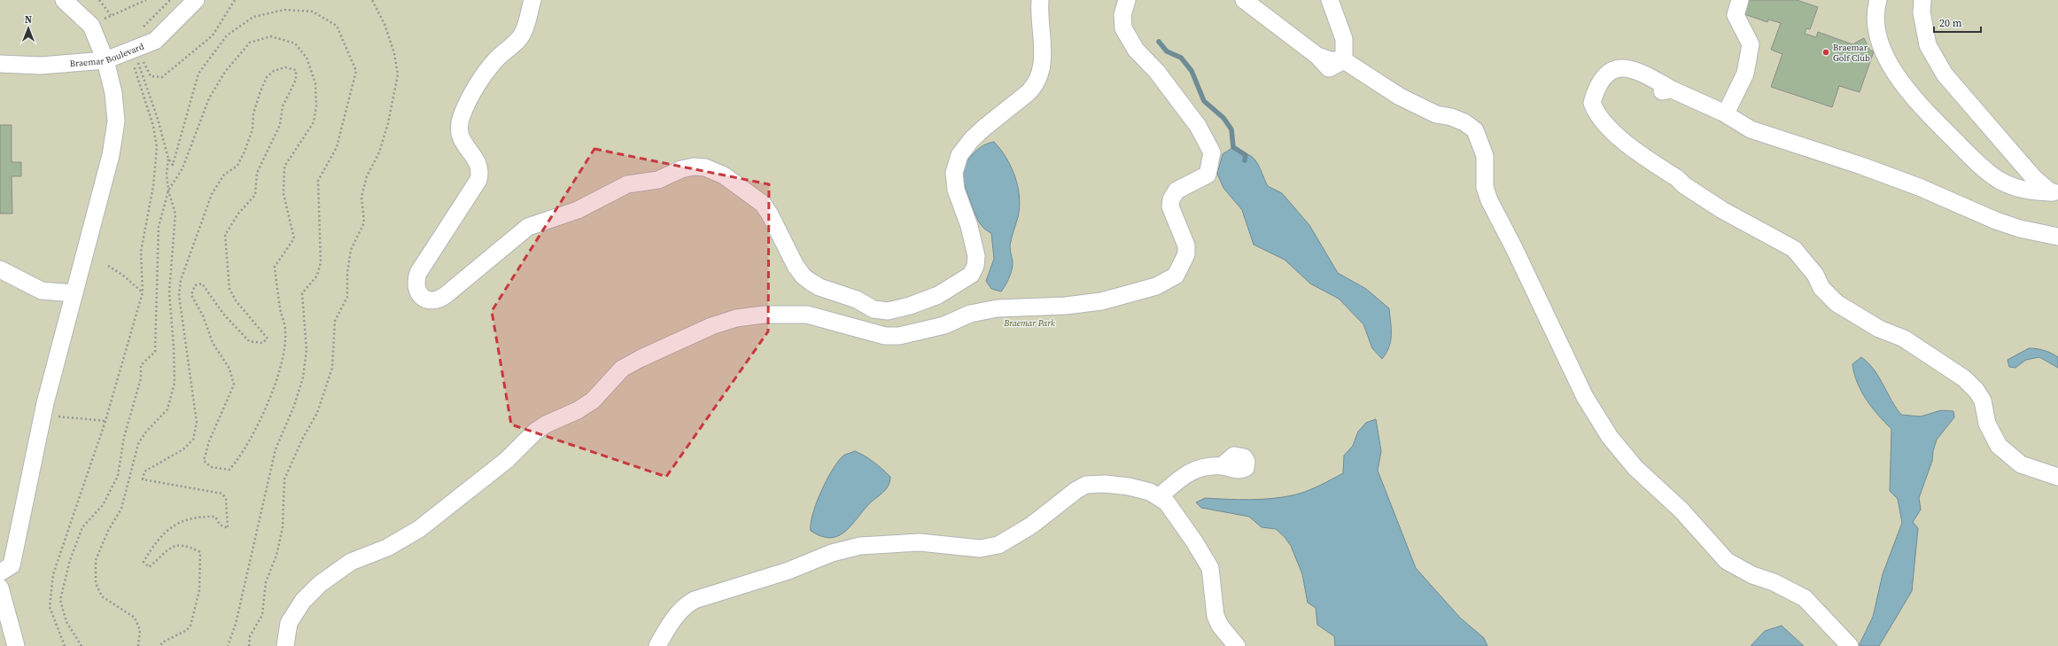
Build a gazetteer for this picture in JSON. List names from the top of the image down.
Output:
{
  "streets": {
    "street": ["Braemar Boulevard"]
  },
  "parks": ["Braemar Park"],
  "places": ["Braemar Golf Club"],
  "scale_bar": "20 m",
  "north": "top"
}
